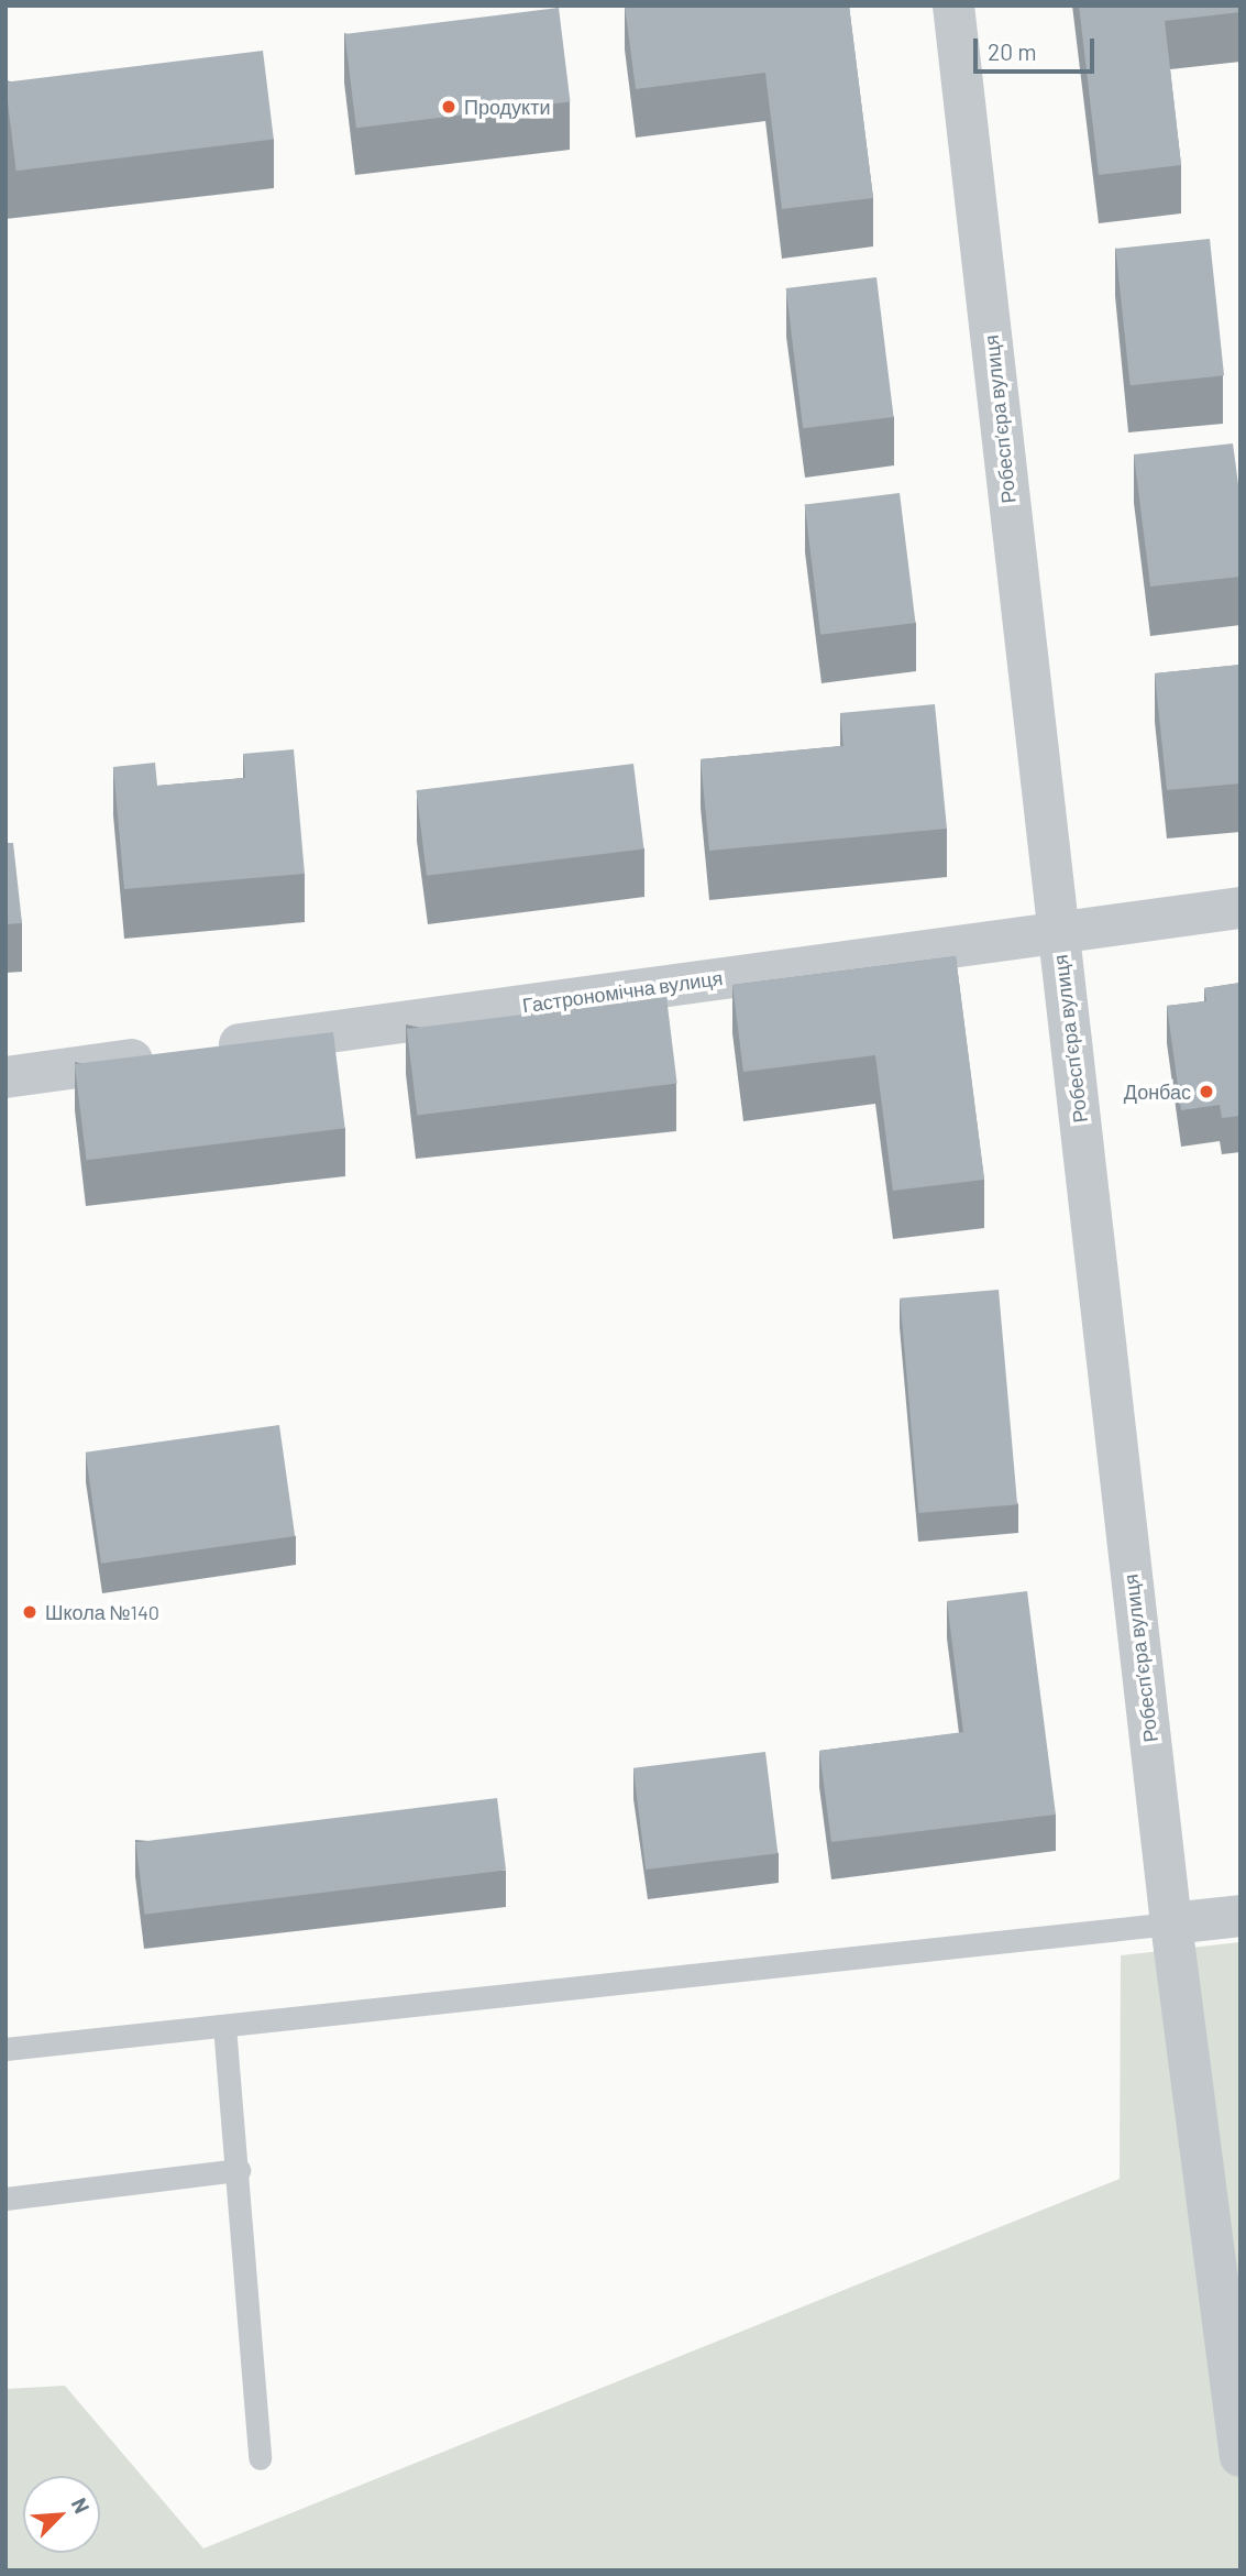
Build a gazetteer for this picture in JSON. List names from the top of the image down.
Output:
{
  "streets": {
    "street": ["Робесп’єра вулиця", "Гастрономічна вулиця"]
  },
  "crossings": [
    ["Робесп’єра вулиця", "Гастрономічна вулиця"]
  ],
  "places": ["Продукти", "Донбас", "Школа №140"],
  "scale_bar": "20 m",
  "north": "top right"
}
